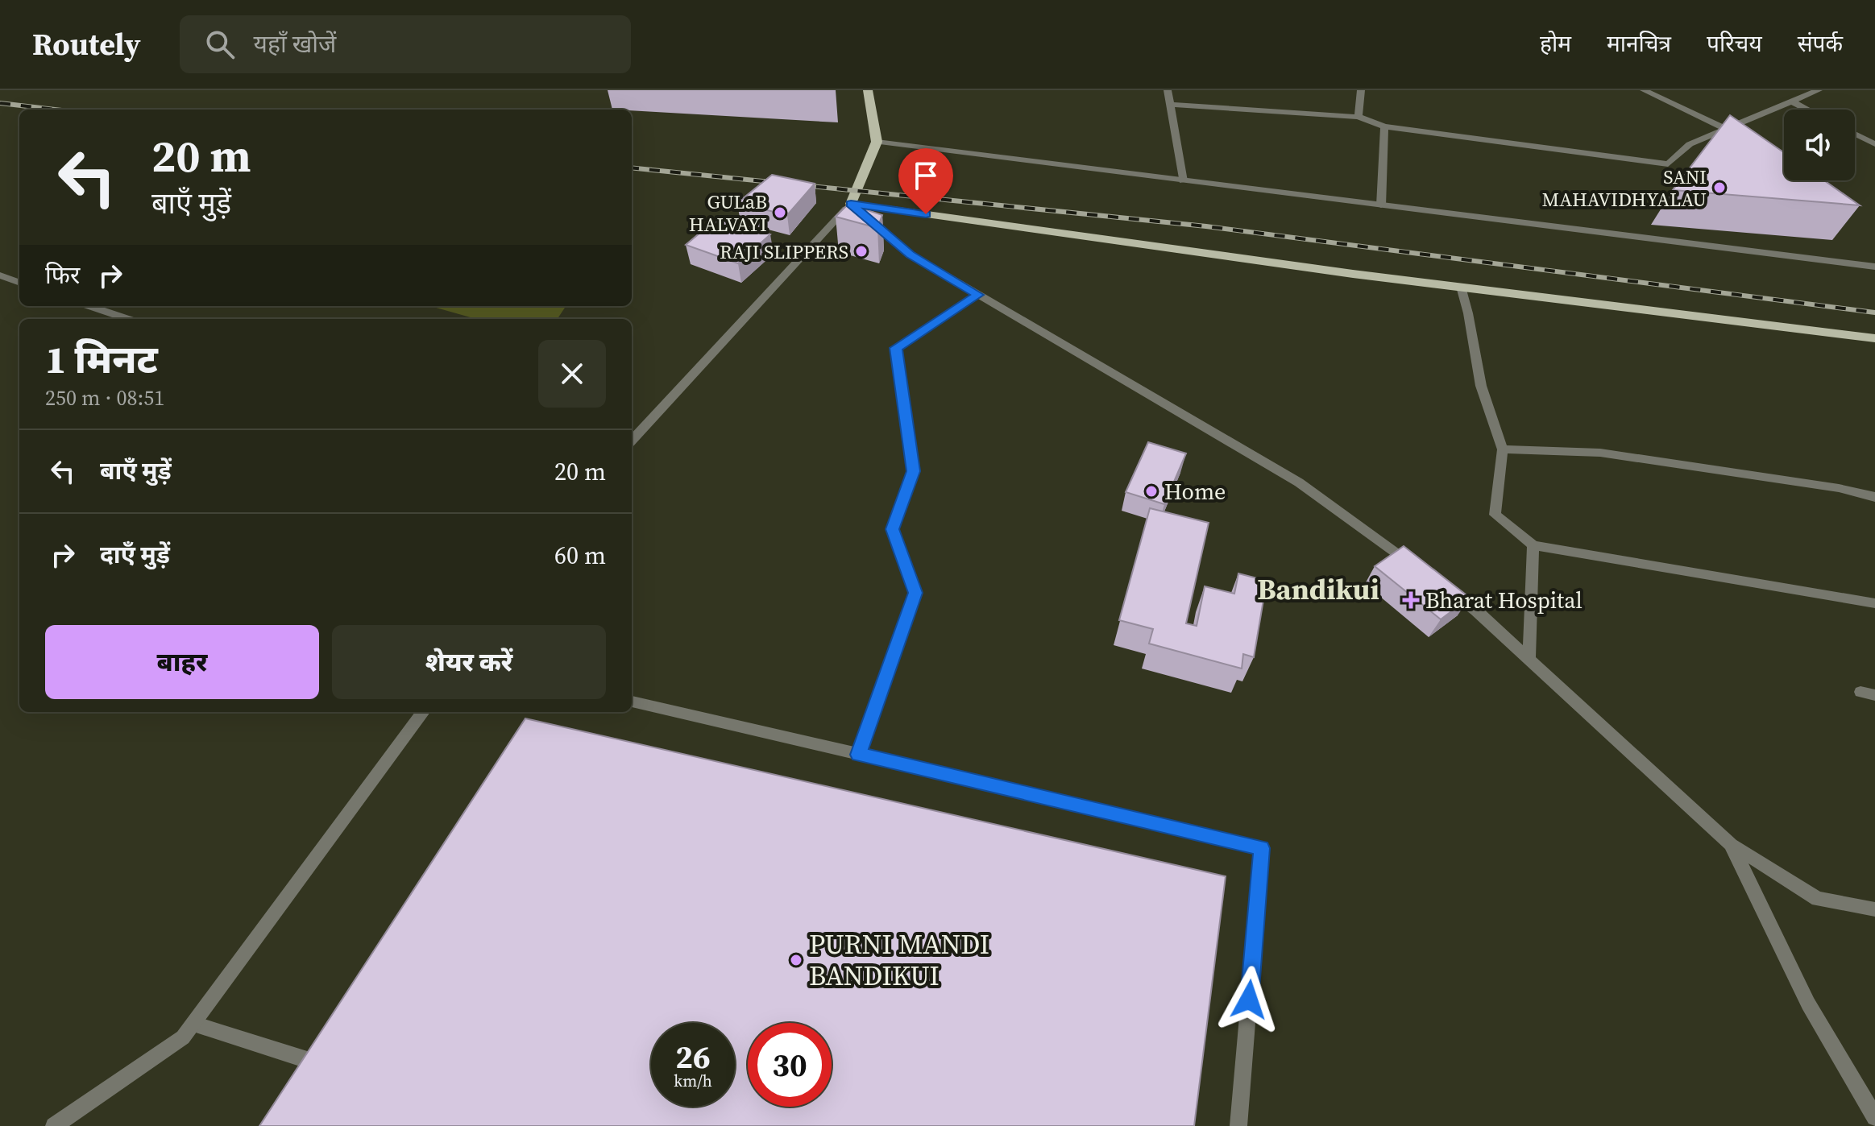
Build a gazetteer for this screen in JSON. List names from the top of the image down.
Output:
{
  "districts": ["Bandikui"],
  "places": {
    "other": [
      "SANI MAHAVIDHYALAU",
      "GULaB HALVAYI",
      "RAJI SLIPPERS",
      "Home",
      "PURNI MANDI BANDIKUI"
    ],
    "health": ["Bharat Hospital"]
  },
  "page": {
    "header": "Routely",
    "search": "यहाँ खोजें",
    "nav": [
      "होम",
      "मानचित्र",
      "परिचय",
      "संपर्क"
    ],
    "turn": ["20 m", "बाएँ मुड़ें"],
    "then": "फिर",
    "heading": ["1 मिनट", "250 m · 08:51"],
    "list": [
      {
        "name": "बाएँ मुड़ें",
        "value": "20 m"
      },
      {
        "name": "दाएँ मुड़ें",
        "value": "60 m"
      }
    ],
    "buttons": ["बाहर", "शेयर करें"],
    "speed": "26 km/h",
    "limit": "30"
  }
}
